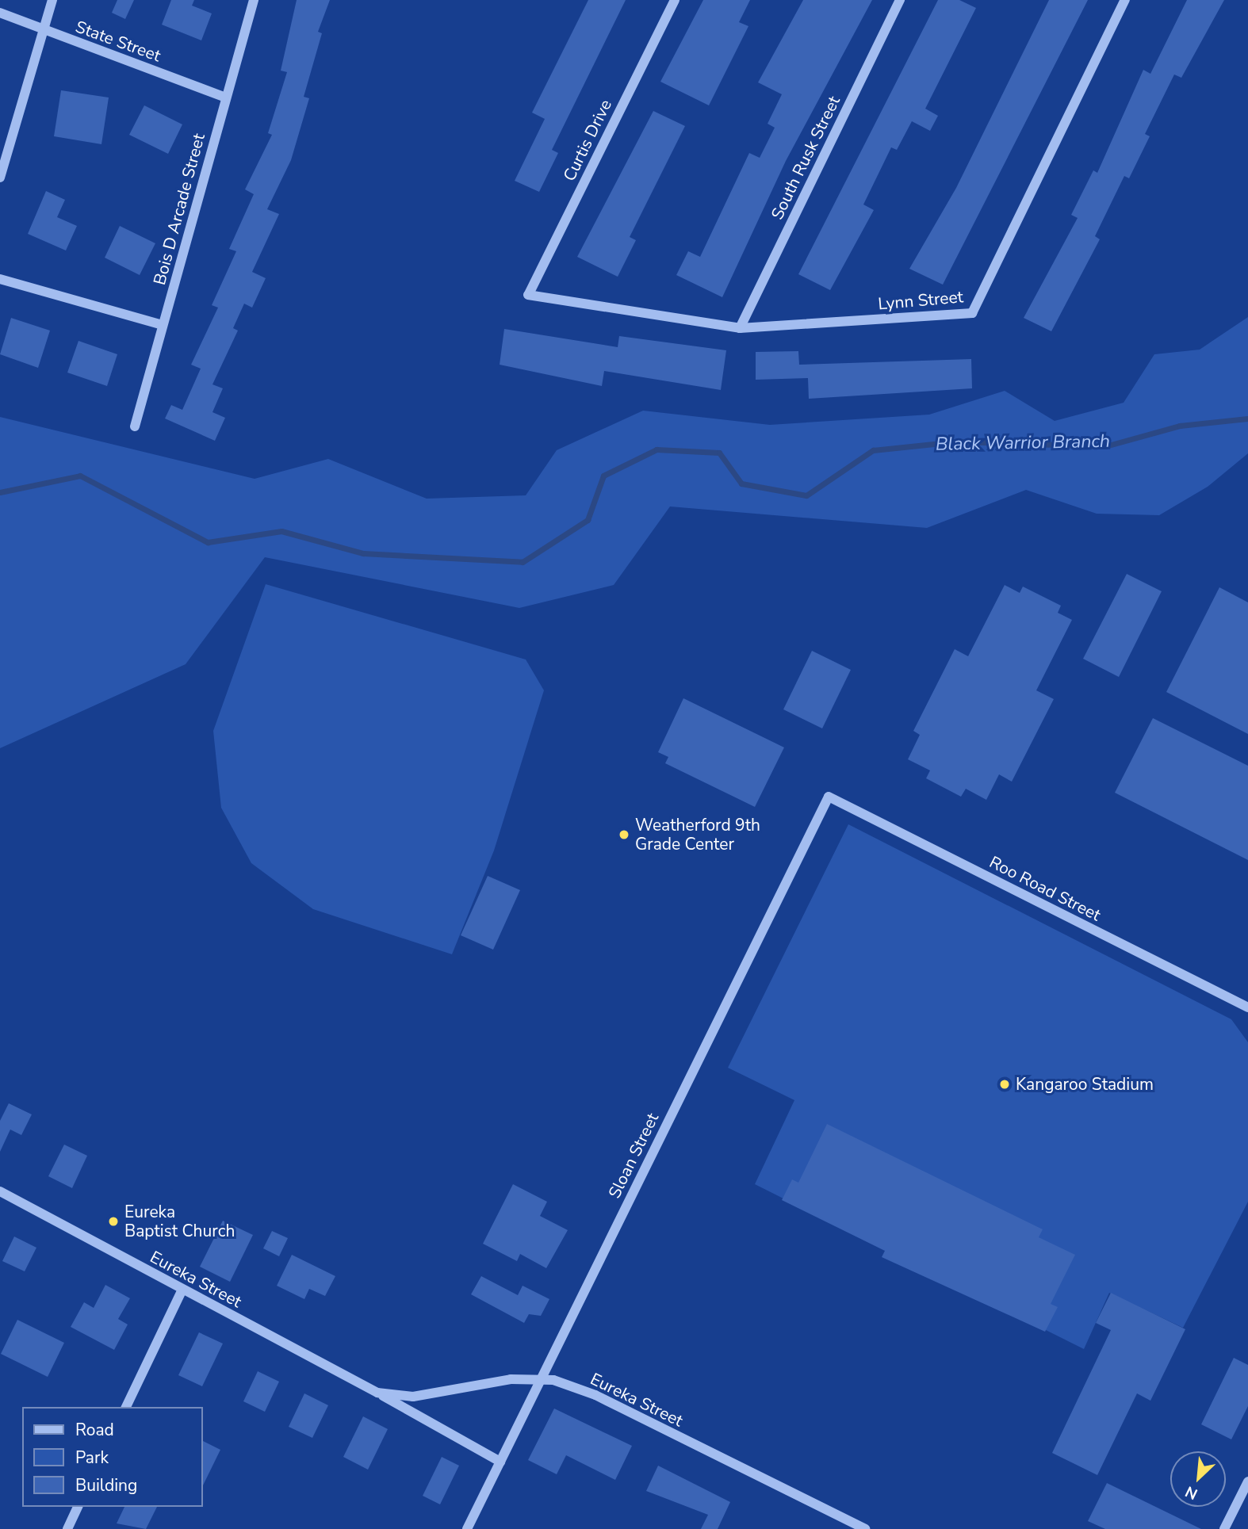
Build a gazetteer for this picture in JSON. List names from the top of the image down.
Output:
{
  "streets": {
    "street": [
      "State Street",
      "Curtis Drive",
      "South Rusk Street",
      "Bois D Arcade Street",
      "Lynn Street",
      "Roo Road Street",
      "Sloan Street",
      "Eureka Street"
    ]
  },
  "crossings": [
    ["State Street", "Bois D Arcade Street"],
    ["Curtis Drive", "Lynn Street"],
    ["South Rusk Street", "Lynn Street"],
    ["Roo Road Street", "Sloan Street"],
    ["Sloan Street", "Eureka Street"]
  ],
  "water": ["Black Warrior Branch"],
  "places": ["Weatherford 9th Grade Center", "Kangaroo Stadium", "Eureka Baptist Church"],
  "legend": ["Road", "Park", "Building"],
  "north": "bottom left"
}
